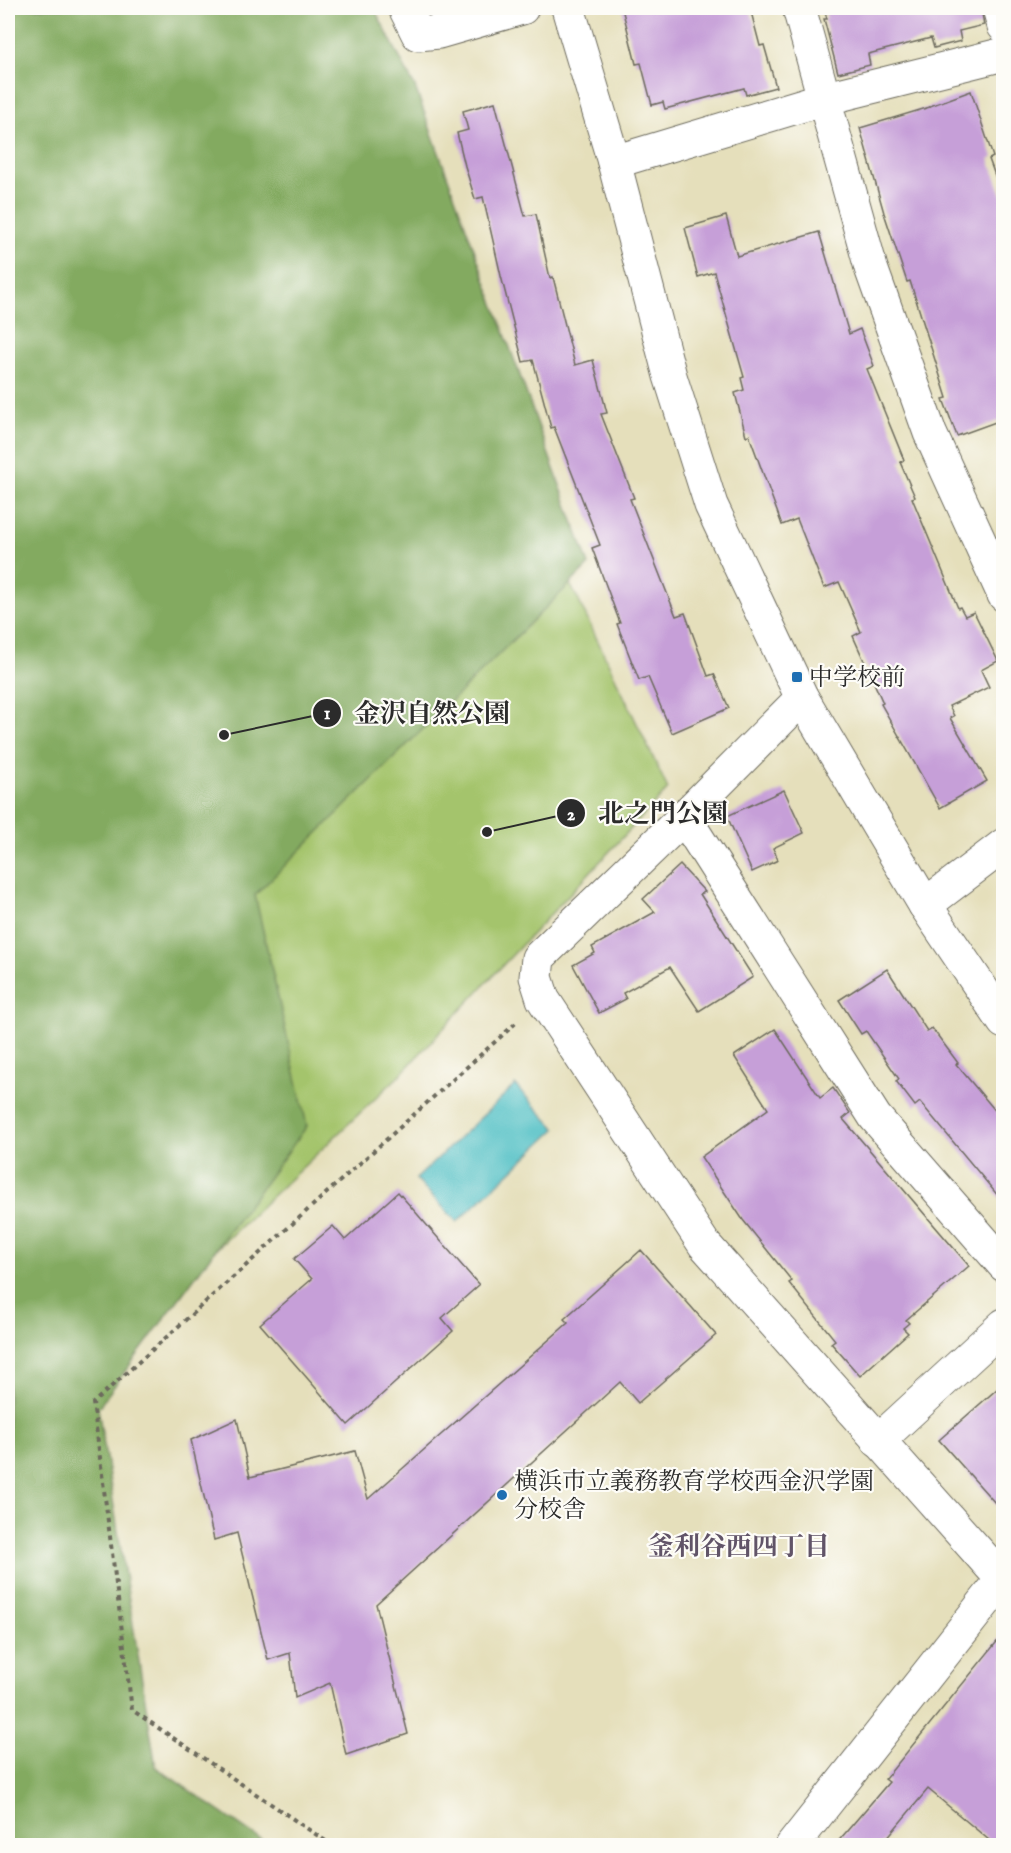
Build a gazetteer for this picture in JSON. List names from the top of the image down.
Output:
{
  "districts": ["釜利谷西四丁目"],
  "places": {
    "transit": ["中学校前"],
    "other": ["金沢自然公園", "北之門公園", "横浜市立義務教育学校西金沢学園 分校舎"]
  }
}
